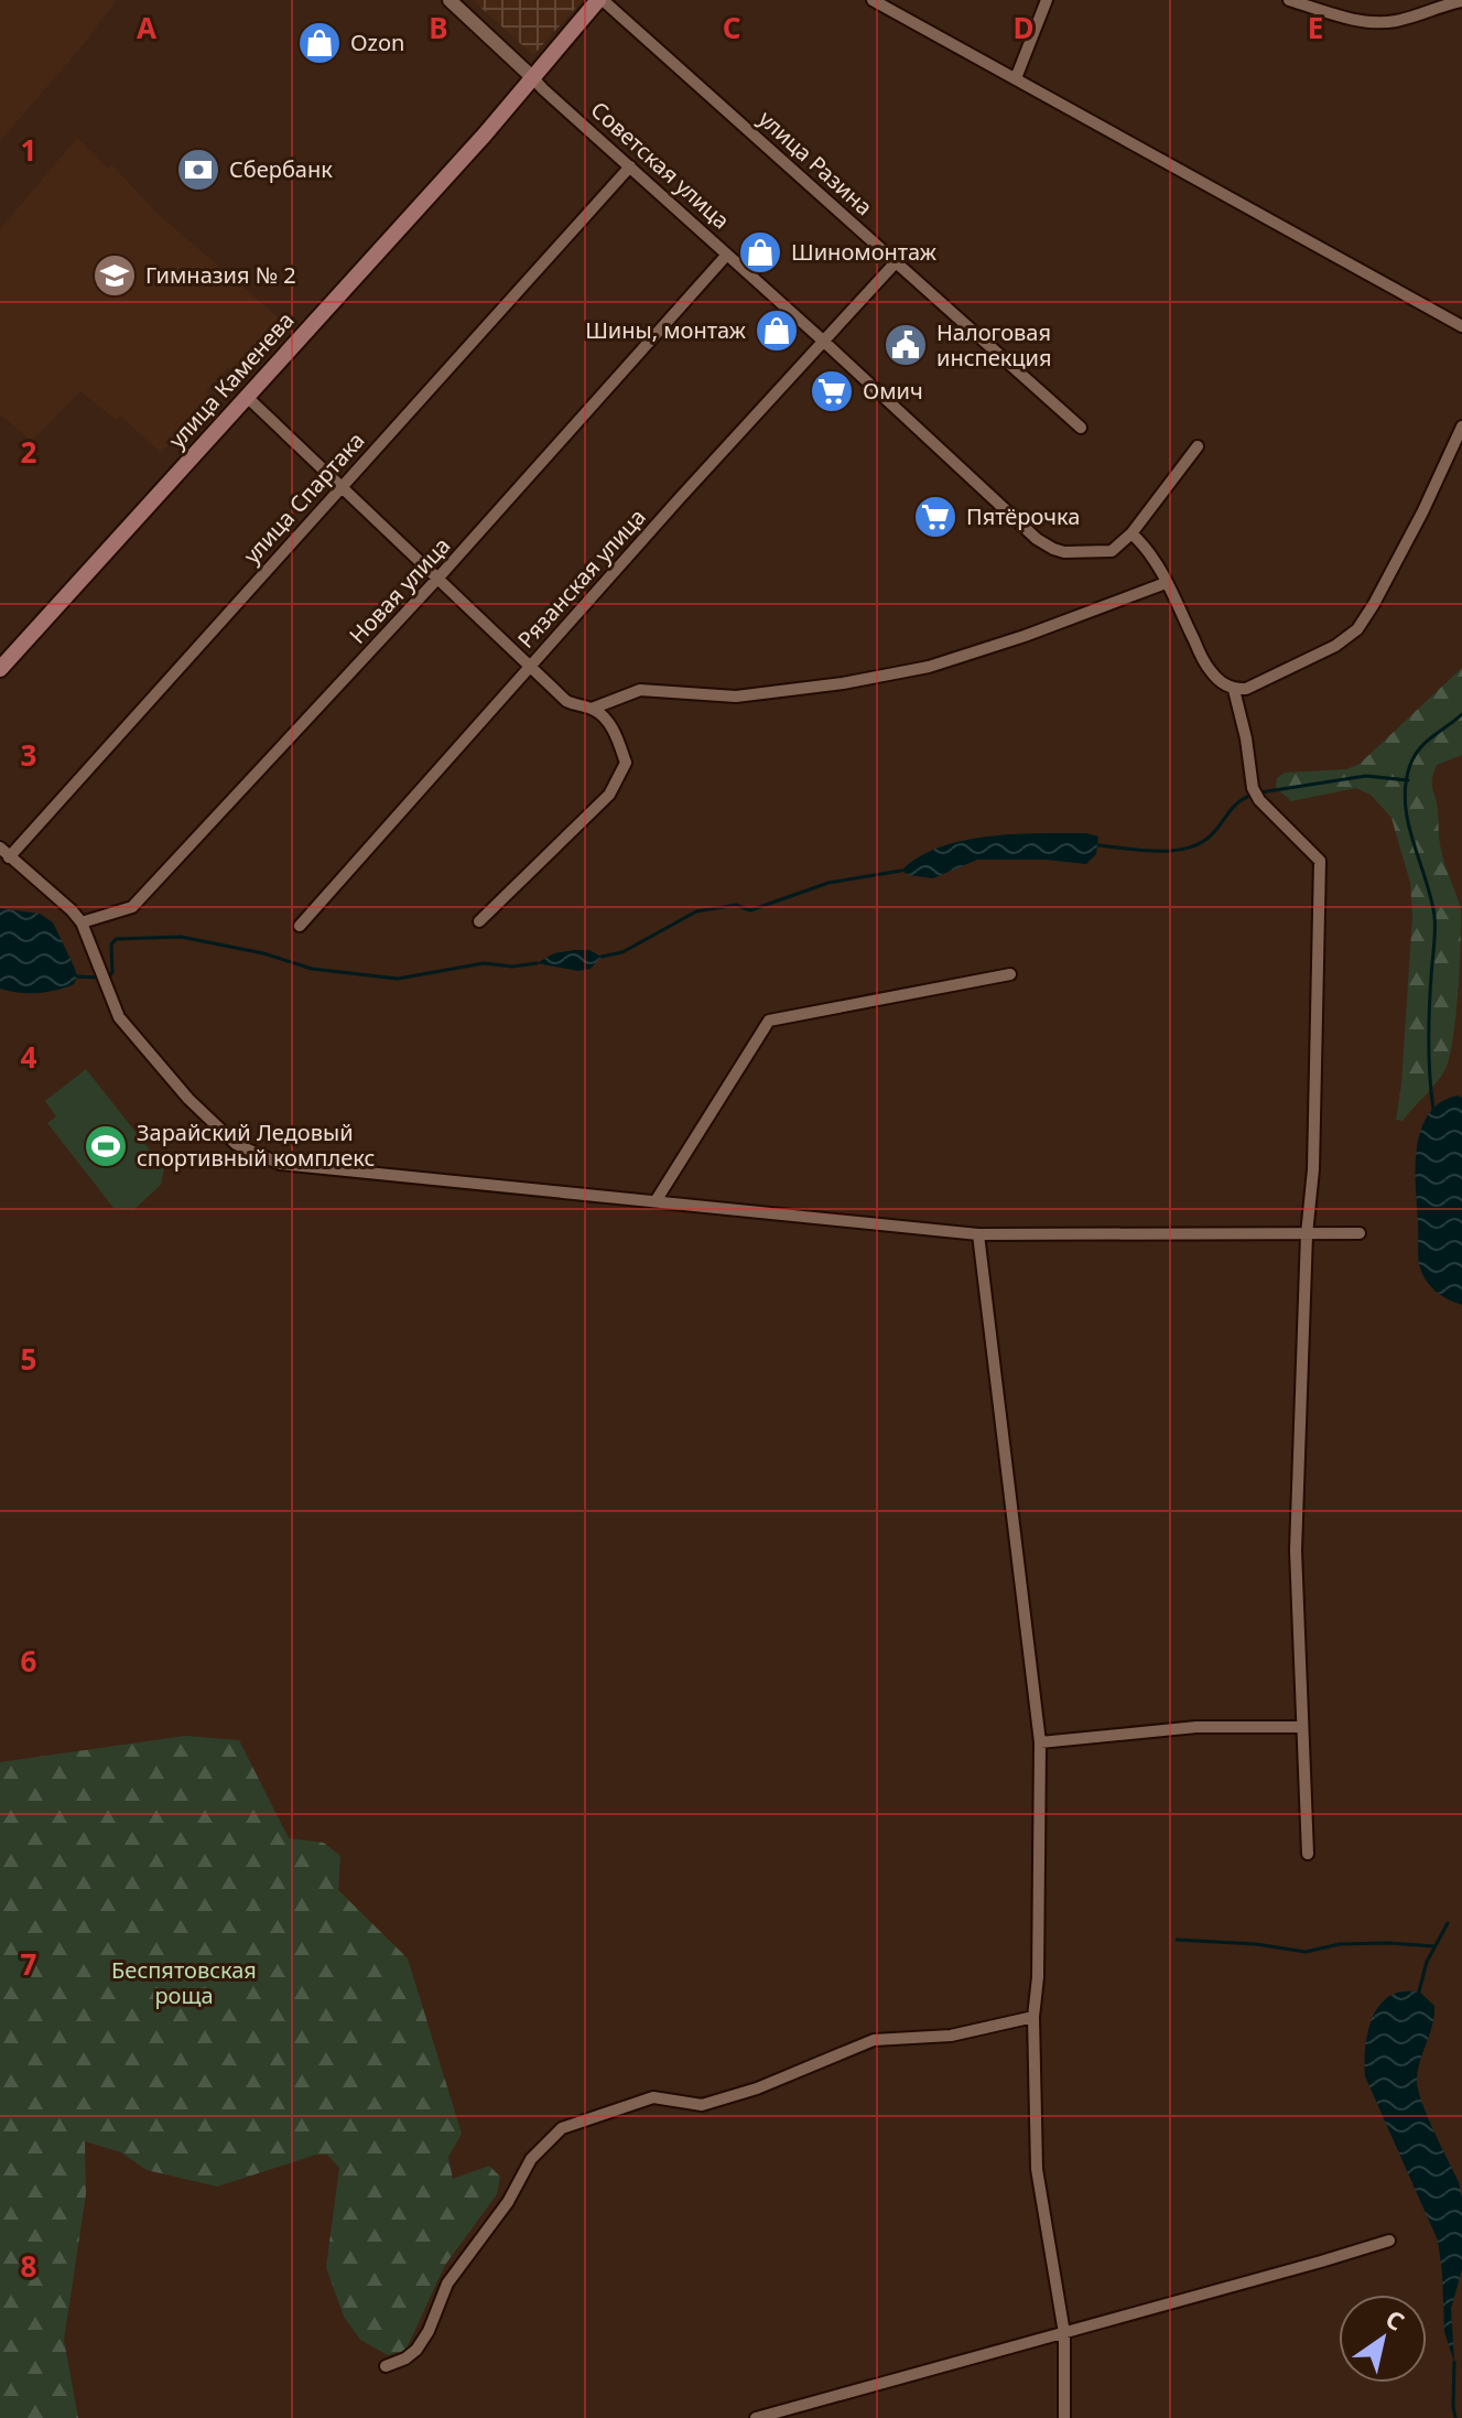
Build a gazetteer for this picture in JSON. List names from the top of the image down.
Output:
{
  "streets": {
    "main road": ["улица Каменева"],
    "street": [
      "улица Разина",
      "Советская улица",
      "улица Спартака",
      "Рязанская улица",
      "Новая улица"
    ]
  },
  "crossings": [
    ["улица Разина", "улица Каменева"],
    ["улица Разина", "Рязанская улица"],
    ["Советская улица", "улица Каменева"],
    ["Советская улица", "улица Спартака"],
    ["Советская улица", "Рязанская улица"],
    ["Советская улица", "Новая улица"]
  ],
  "parks": ["Беспятовская роща"],
  "places": {
    "shop": ["Ozon", "Шиномонтаж", "Шины, монтаж"],
    "bank": ["Сбербанк"],
    "school or university": ["Гимназия № 2"],
    "public building": ["Налоговая инспекция"],
    "supermarket": ["Омич", "Пятёрочка"],
    "sports": ["Зарайский Ледовый спортивный комплекс"]
  },
  "north": "top right",
  "grid": {
    "columns": [
      "A",
      "B",
      "C",
      "D",
      "E"
    ],
    "rows": [
      "1",
      "2",
      "3",
      "4",
      "5",
      "6",
      "7",
      "8"
    ]
  }
}
